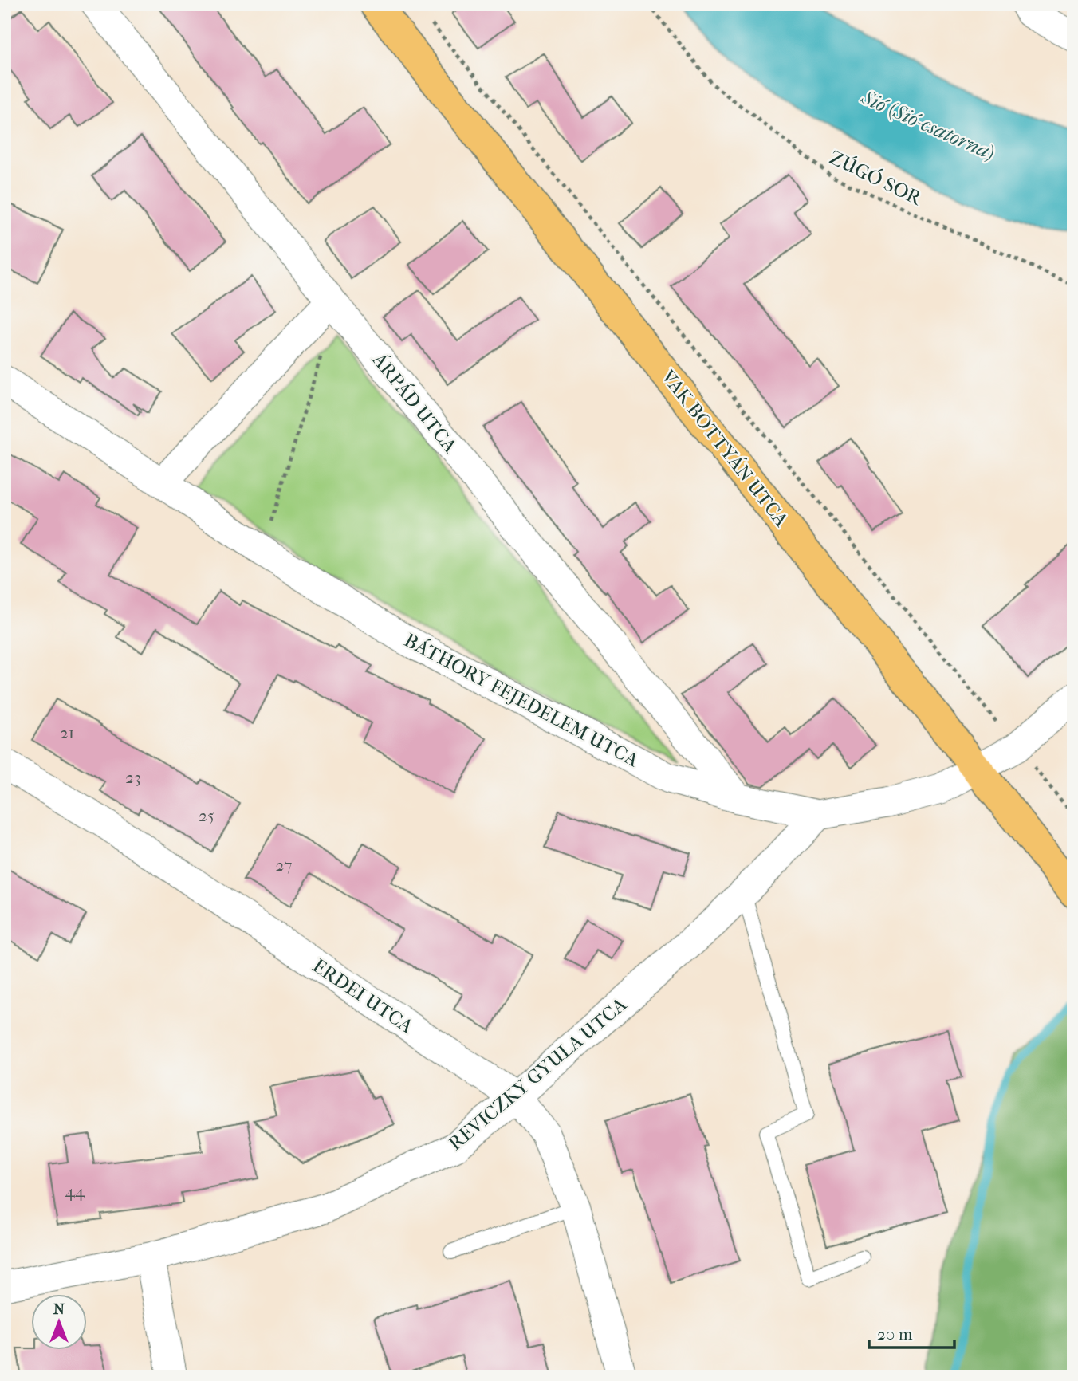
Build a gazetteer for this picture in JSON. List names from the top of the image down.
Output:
{
  "streets": {
    "main road": ["VAK BOTTYÁN UTCA"],
    "street": [
      "ÁRPÁD UTCA",
      "BÁTHORY FEJEDELEM UTCA",
      "ERDEI UTCA",
      "REVICZKY GYULA UTCA"
    ],
    "path": ["ZÚGÓ SOR"]
  },
  "crossings": [
    ["ÁRPÁD UTCA", "BÁTHORY FEJEDELEM UTCA"],
    ["VAK BOTTYÁN UTCA", "BÁTHORY FEJEDELEM UTCA"],
    ["BÁTHORY FEJEDELEM UTCA", "REVICZKY GYULA UTCA"],
    ["ERDEI UTCA", "REVICZKY GYULA UTCA"]
  ],
  "water": ["Sió (Sió-csatorna)"],
  "house_numbers": [
    "21",
    "23",
    "25",
    "27",
    "44"
  ],
  "scale_bar": "20 m",
  "north": "top"
}
